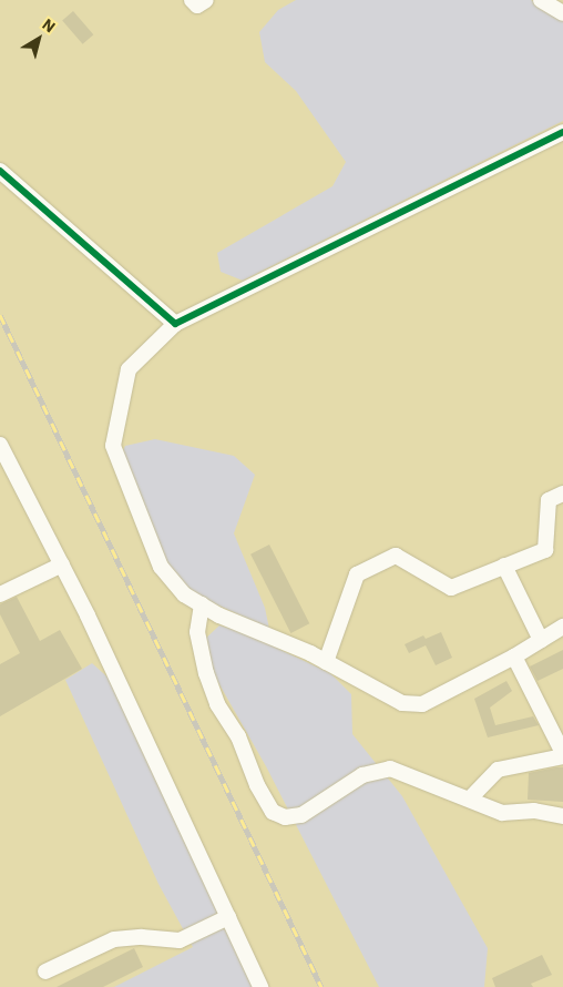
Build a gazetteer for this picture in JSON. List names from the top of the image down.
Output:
{
  "north": "top right"
}
